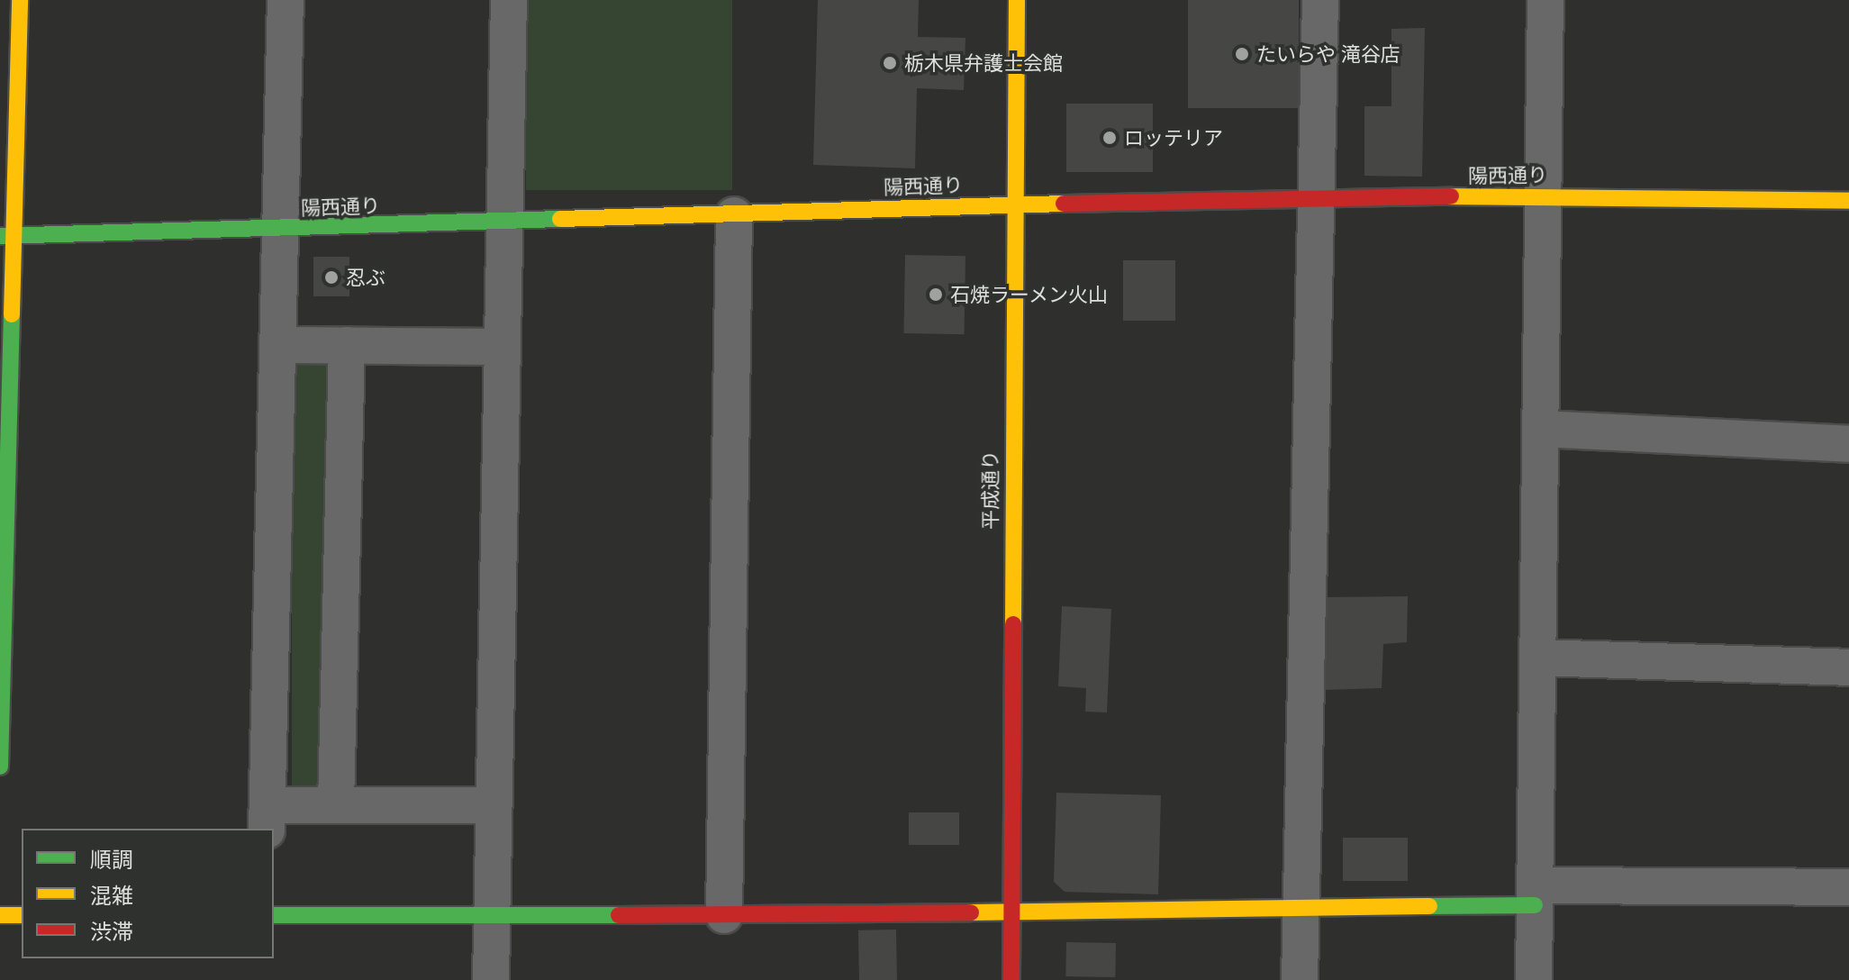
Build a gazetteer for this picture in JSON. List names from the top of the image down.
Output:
{
  "streets": {
    "street": ["陽西通り", "平成通り"]
  },
  "crossings": [
    ["陽西通り", "平成通り"]
  ],
  "places": [
    "たいらや 滝谷店",
    "栃木県弁護士会館",
    "ロッテリア",
    "忍ぶ",
    "石焼ラーメン火山"
  ],
  "legend": ["順調", "混雑", "渋滞"]
}
